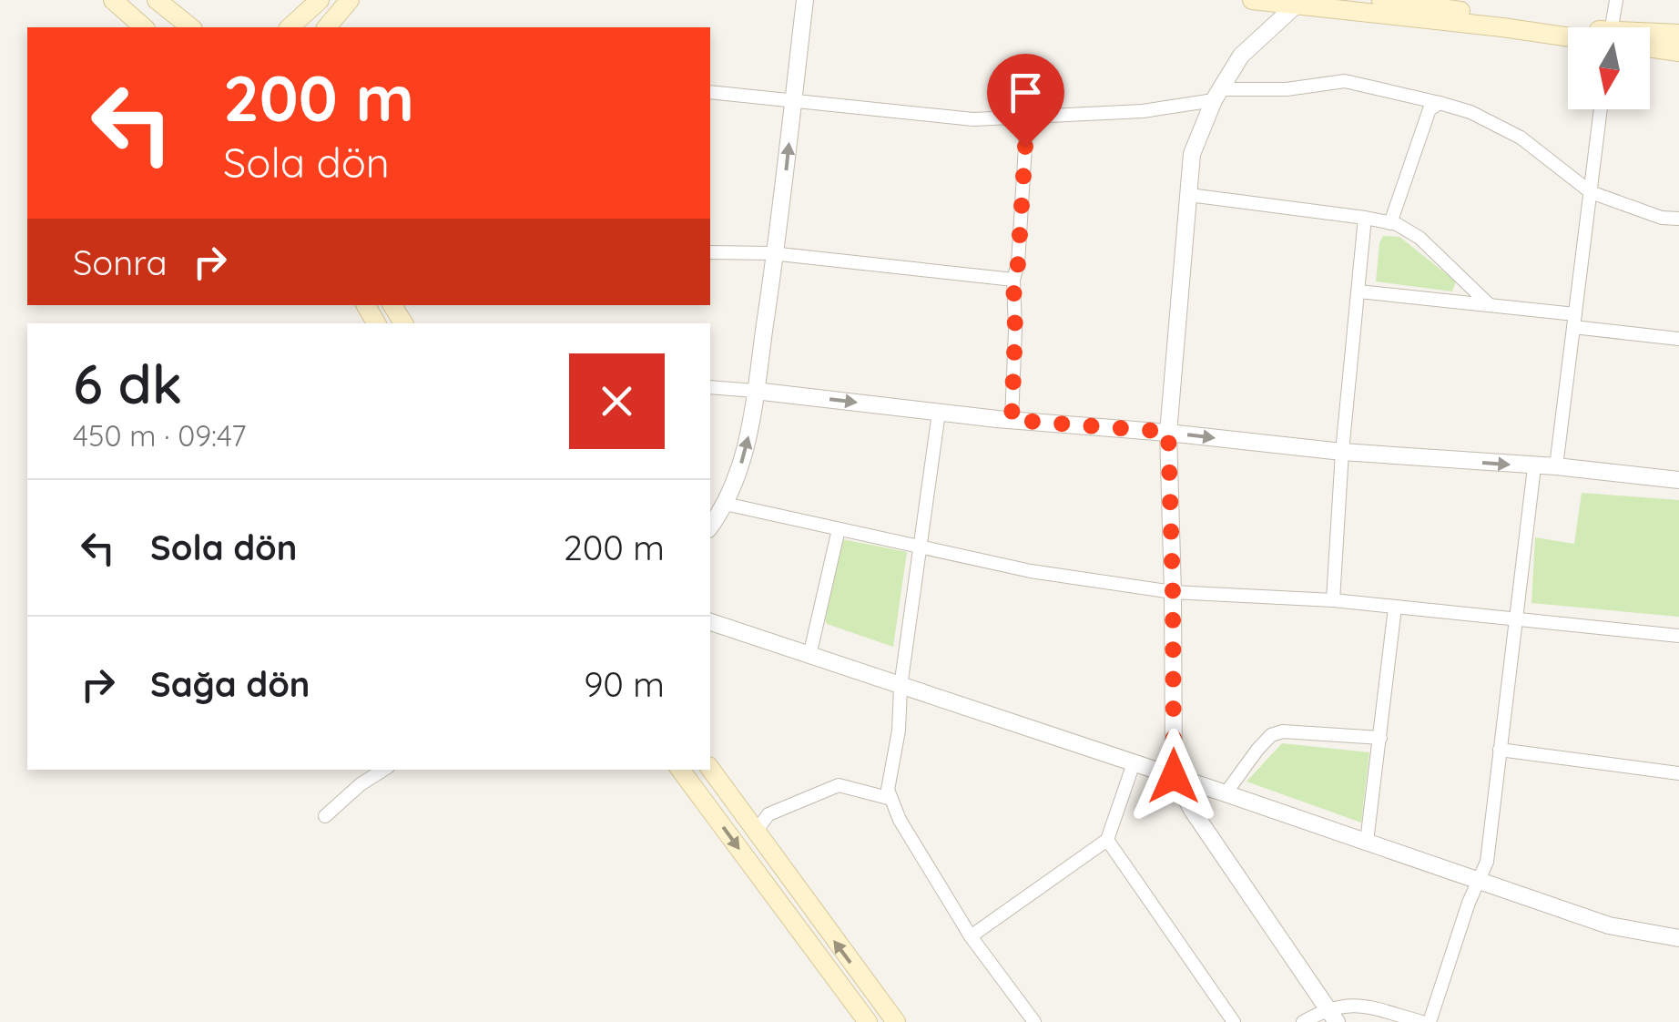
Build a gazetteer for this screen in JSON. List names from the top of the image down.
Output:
{
  "north": "bottom",
  "page": {
    "turn": ["200 m", "Sola dön"],
    "then": "Sonra",
    "heading": ["6 dk", "450 m · 09:47"],
    "list": [
      {
        "name": "Sola dön",
        "value": "200 m"
      },
      {
        "name": "Sağa dön",
        "value": "90 m"
      }
    ]
  }
}
